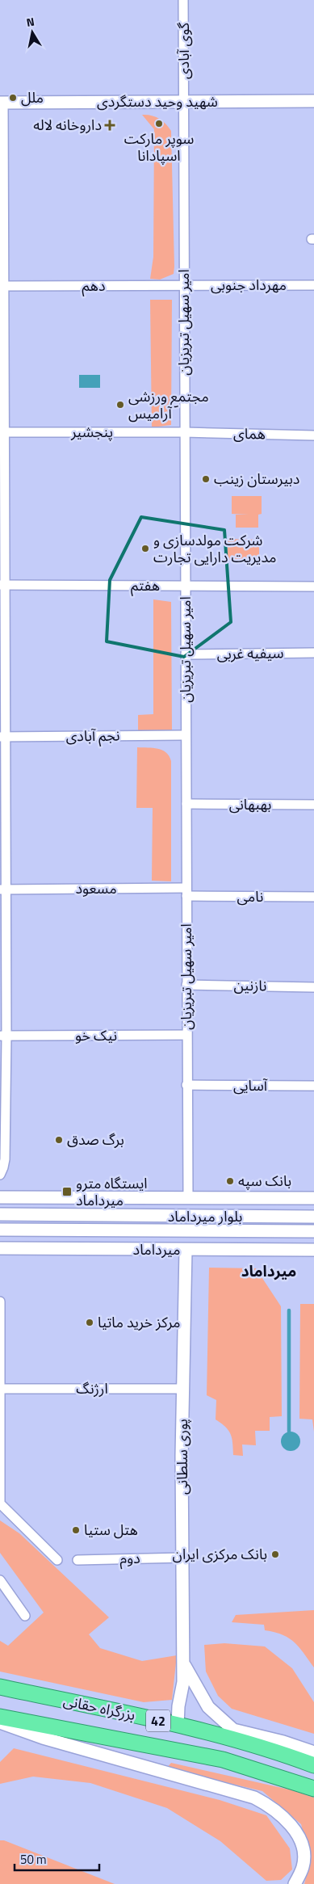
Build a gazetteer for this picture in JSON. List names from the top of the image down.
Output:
{
  "streets": {
    "highway": ["بزرگراه حقانی", "42"],
    "main road": [
      "شهید وحید دستگردی",
      "بلوار میرداماد",
      "میرداماد",
      "پوری سلطانی"
    ],
    "street": [
      "گوی آبادی",
      "مهرداد جنوبی",
      "دهم",
      "امیر سهیل تبریزیان",
      "پنجشیر",
      "همای",
      "هفتم",
      "سیفیه غربی",
      "نجم آبادی",
      "بهبهانی",
      "مسعود",
      "نامی",
      "نازنین",
      "نیک خو",
      "آسایی",
      "ارژنگ",
      "دوم"
    ]
  },
  "crossings": [
    ["گوی آبادی", "شهید وحید دستگردی"],
    ["گوی آبادی", "امیر سهیل تبریزیان"],
    ["شهید وحید دستگردی", "امیر سهیل تبریزیان"],
    ["مهرداد جنوبی", "دهم"],
    ["مهرداد جنوبی", "امیر سهیل تبریزیان"],
    ["دهم", "امیر سهیل تبریزیان"],
    ["امیر سهیل تبریزیان", "پنجشیر"],
    ["امیر سهیل تبریزیان", "همای"],
    ["امیر سهیل تبریزیان", "هفتم"],
    ["امیر سهیل تبریزیان", "سیفیه غربی"],
    ["امیر سهیل تبریزیان", "نجم آبادی"],
    ["امیر سهیل تبریزیان", "بهبهانی"],
    ["امیر سهیل تبریزیان", "مسعود"],
    ["امیر سهیل تبریزیان", "نامی"],
    ["امیر سهیل تبریزیان", "نازنین"],
    ["امیر سهیل تبریزیان", "نیک خو"],
    ["امیر سهیل تبریزیان", "آسایی"],
    ["پنجشیر", "همای"],
    ["مسعود", "نامی"],
    ["میرداماد", "پوری سلطانی"],
    ["ارژنگ", "پوری سلطانی"],
    ["پوری سلطانی", "دوم"],
    ["پوری سلطانی", "بزرگراه حقانی"]
  ],
  "districts": ["میرداماد"],
  "places": {
    "other": [
      "ملل",
      "سوپر مارکت اسپادانا",
      "مجتمع ورزشی آرامیس",
      "دبیرستان زینب",
      "شرکت مولدسازی و مدیریت دارایی تجارت",
      "برگ صدق",
      "بانک سپه",
      "مرکز خرید ماتیا",
      "هتل ستیا",
      "بانک مرکزی ایران"
    ],
    "health": ["داروخانه لاله"],
    "transit": ["ایستگاه مترو میرداماد"]
  },
  "scale_bar": "50 m",
  "north": "top"
}
